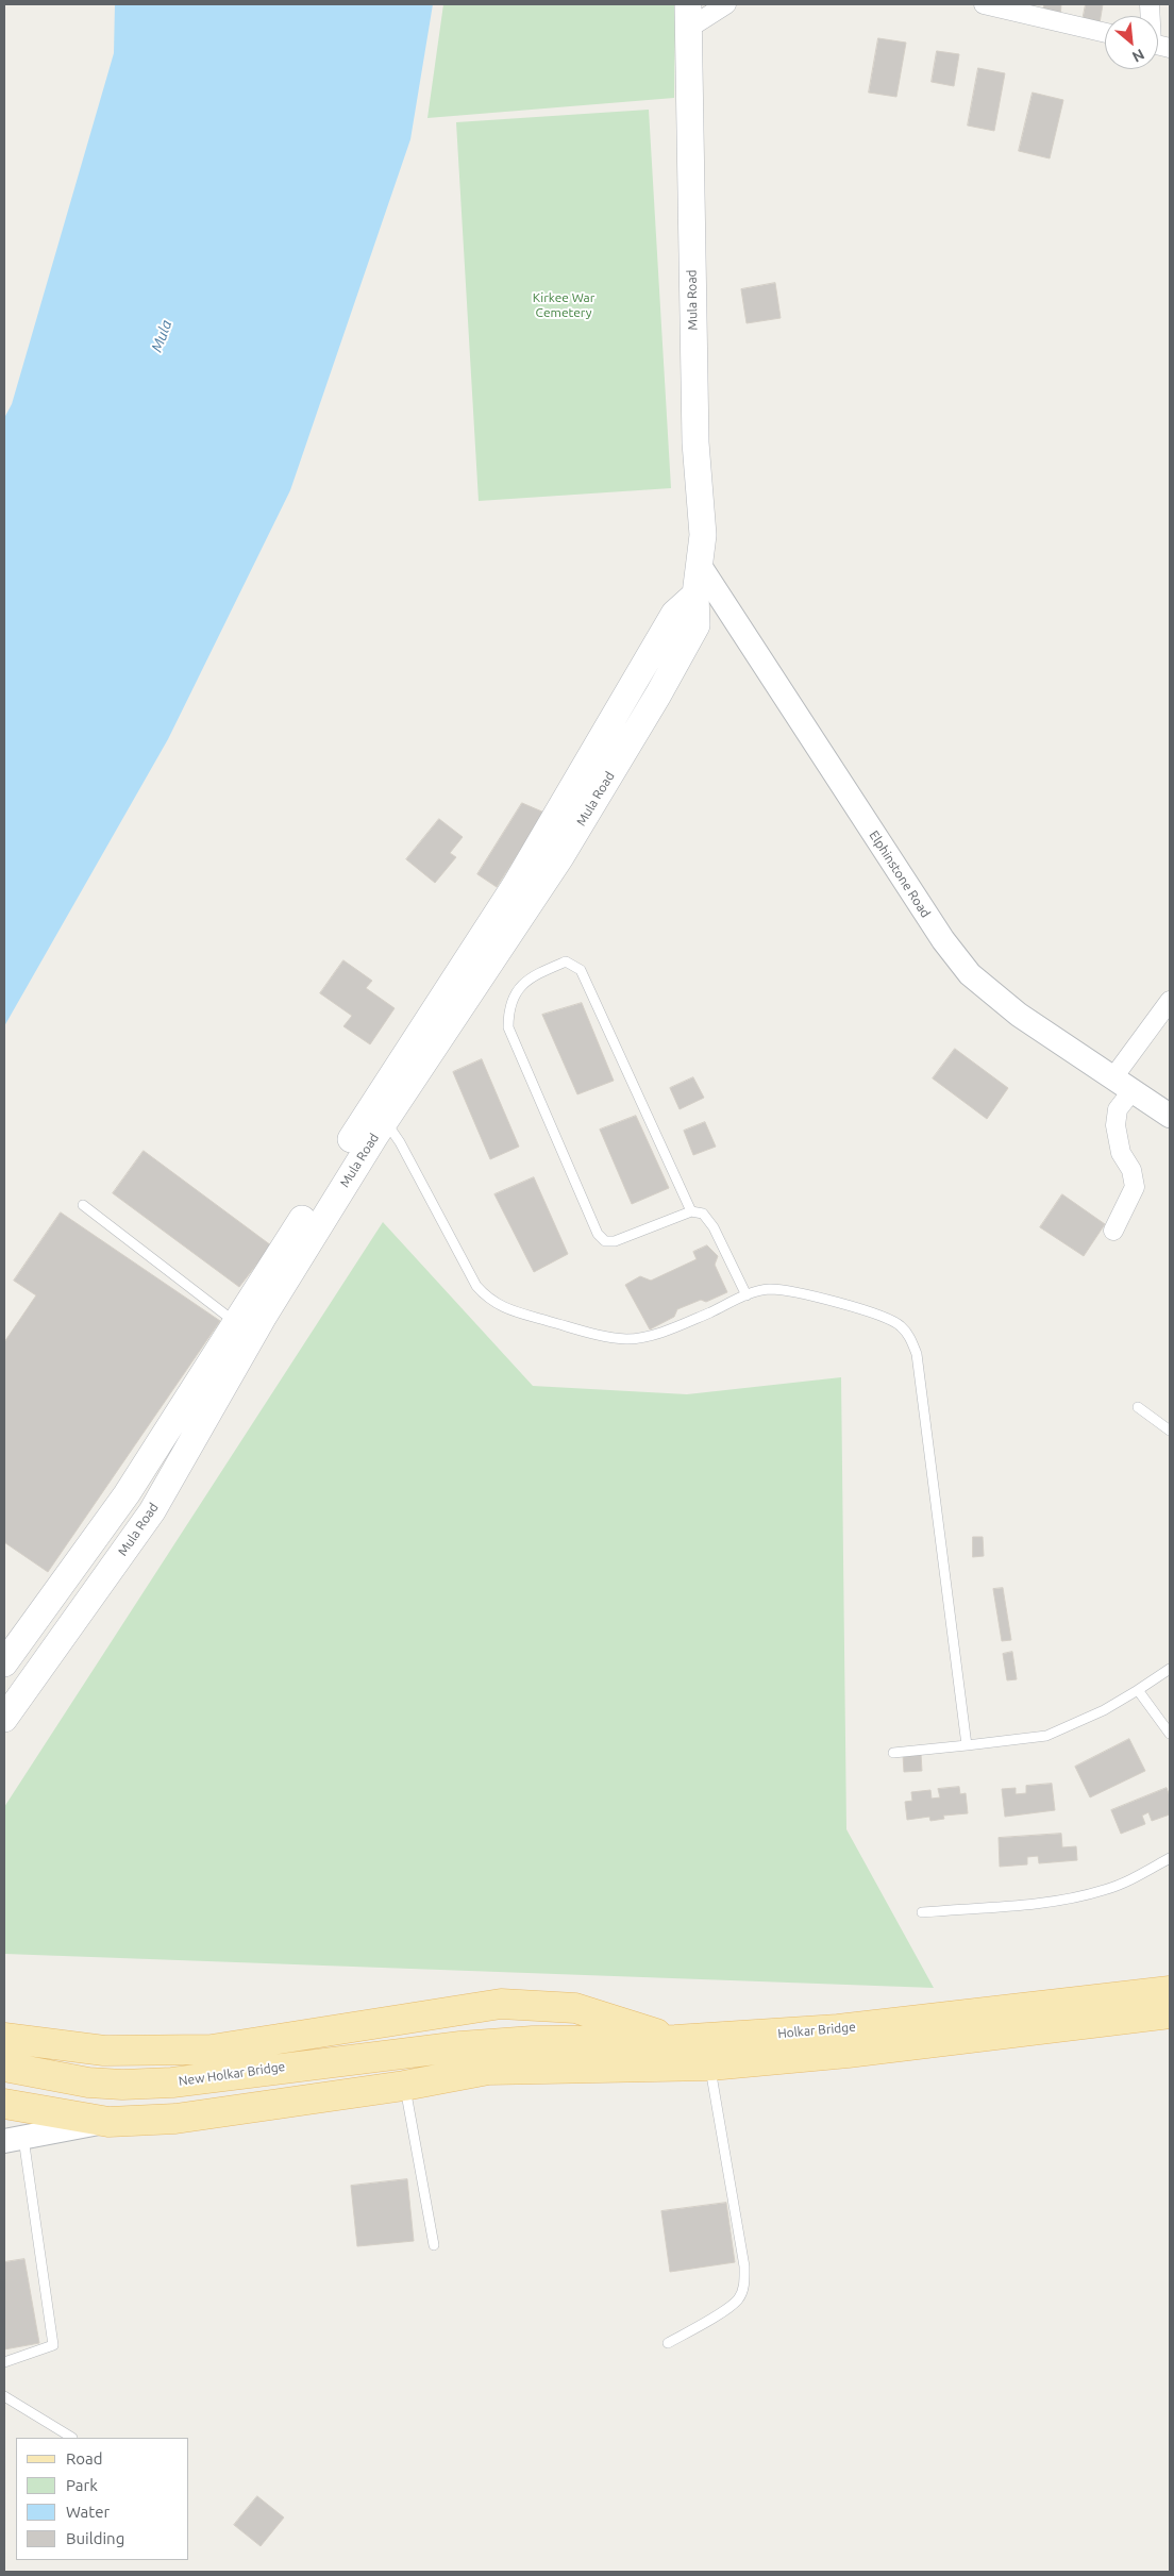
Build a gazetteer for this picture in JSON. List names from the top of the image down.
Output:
{
  "streets": {
    "main road": ["Mula Road", "Holkar Bridge", "New Holkar Bridge"],
    "street": ["Elphinstone Road"]
  },
  "crossings": [
    ["Mula Road", "Elphinstone Road"],
    ["Holkar Bridge", "New Holkar Bridge"]
  ],
  "water": ["Mula"],
  "parks": ["Kirkee War Cemetery"],
  "legend": [
    "Road",
    "Park",
    "Water",
    "Building"
  ],
  "north": "bottom right"
}
